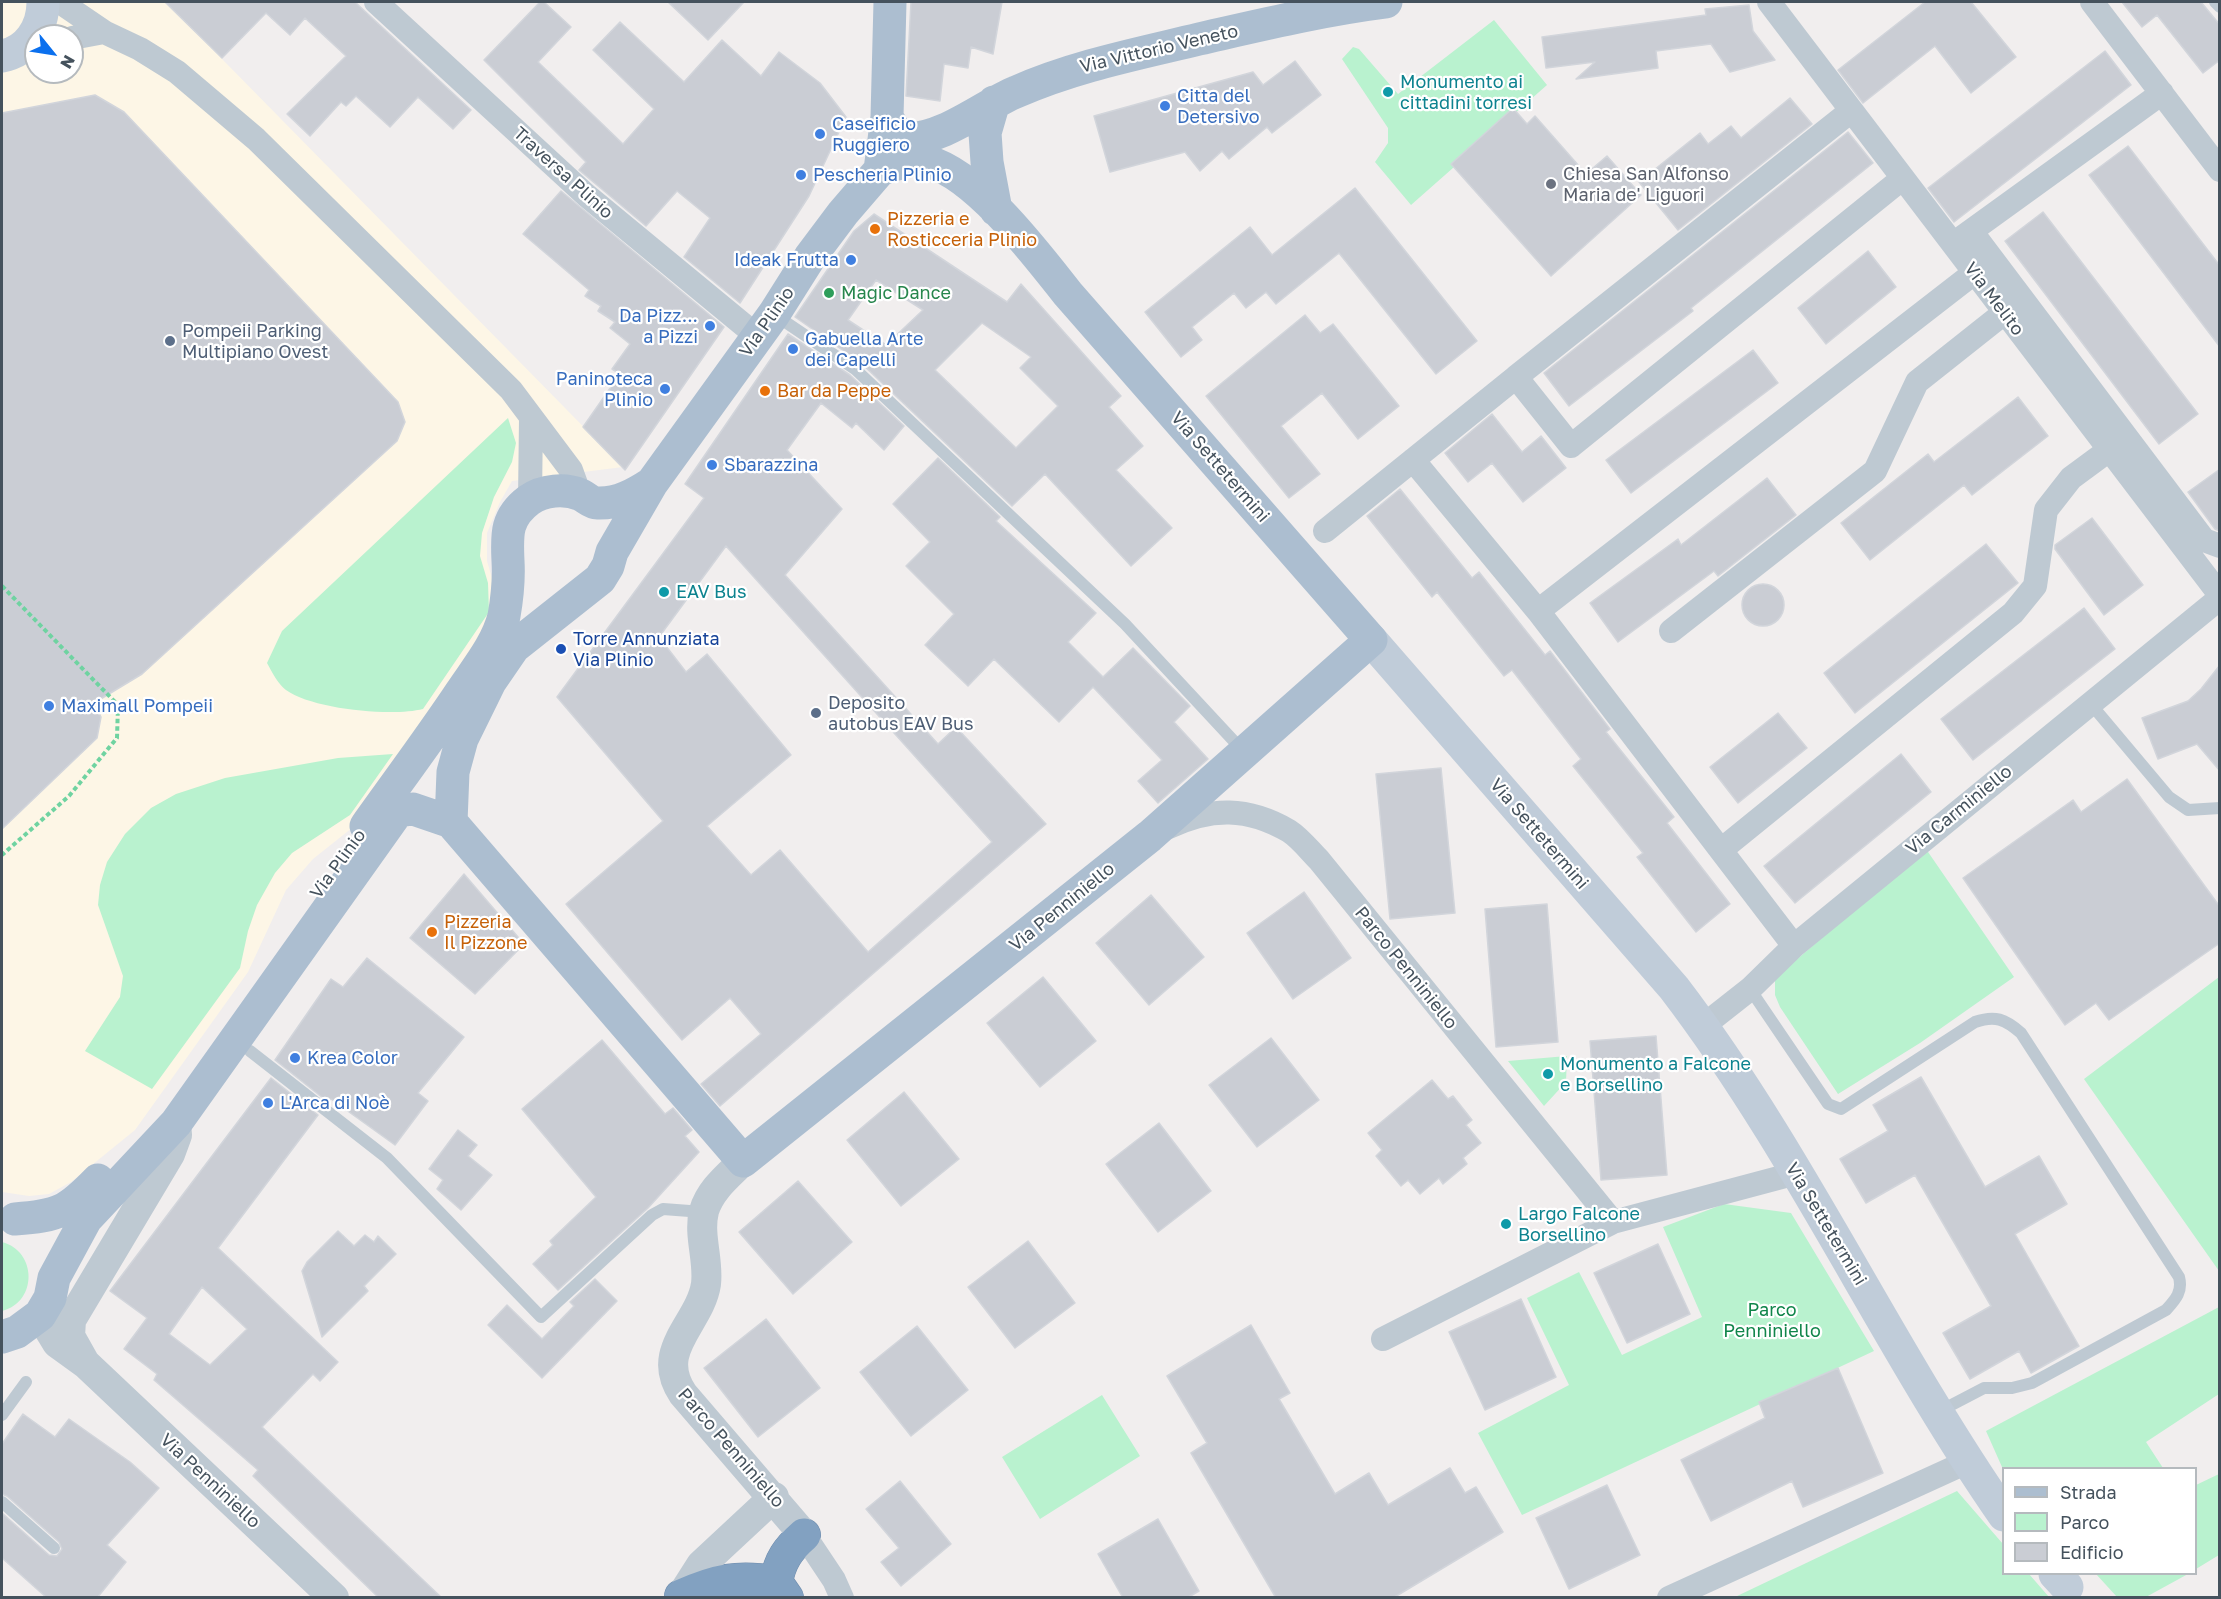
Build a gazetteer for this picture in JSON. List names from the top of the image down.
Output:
{
  "streets": {
    "main road": [
      "Via Vittorio Veneto",
      "Via Plinio",
      "Via Settetermini",
      "Via Penniniello"
    ],
    "street": [
      "Traversa Plinio",
      "Via Melito",
      "Via Carminiello",
      "Parco Penniniello"
    ]
  },
  "crossings": [
    ["Traversa Plinio", "Via Plinio"],
    ["Via Melito", "Via Carminiello"],
    ["Via Plinio", "Via Settetermini"],
    ["Via Plinio", "Via Penniniello"],
    ["Via Settetermini", "Via Carminiello"],
    ["Via Settetermini", "Via Penniniello"],
    ["Via Penniniello", "Parco Penniniello"]
  ],
  "parks": ["Parco Penniniello"],
  "places": [
    "Monumento ai cittadini torresi",
    "Citta del Detersivo",
    "Caseificio Ruggiero",
    "Pescheria Plinio",
    "Chiesa San Alfonso Maria de' Liguori",
    "Pizzeria e Rosticceria Plinio",
    "Ideak Frutta",
    "Magic Dance",
    "Da Pizz... a Pizzi",
    "Pompeii Parking Multipiano Ovest",
    "Gabuella Arte dei Capelli",
    "Paninoteca Plinio",
    "Bar da Peppe",
    "Sbarazzina",
    "EAV Bus",
    "Torre Annunziata Via Plinio",
    "Maximall Pompeii",
    "Deposito autobus EAV Bus",
    "Pizzeria Il Pizzone",
    "Krea Color",
    "Monumento a Falcone e Borsellino",
    "L'Arca di Noè",
    "Largo Falcone Borsellino"
  ],
  "legend": ["Strada", "Parco", "Edificio"],
  "north": "bottom right"
}
